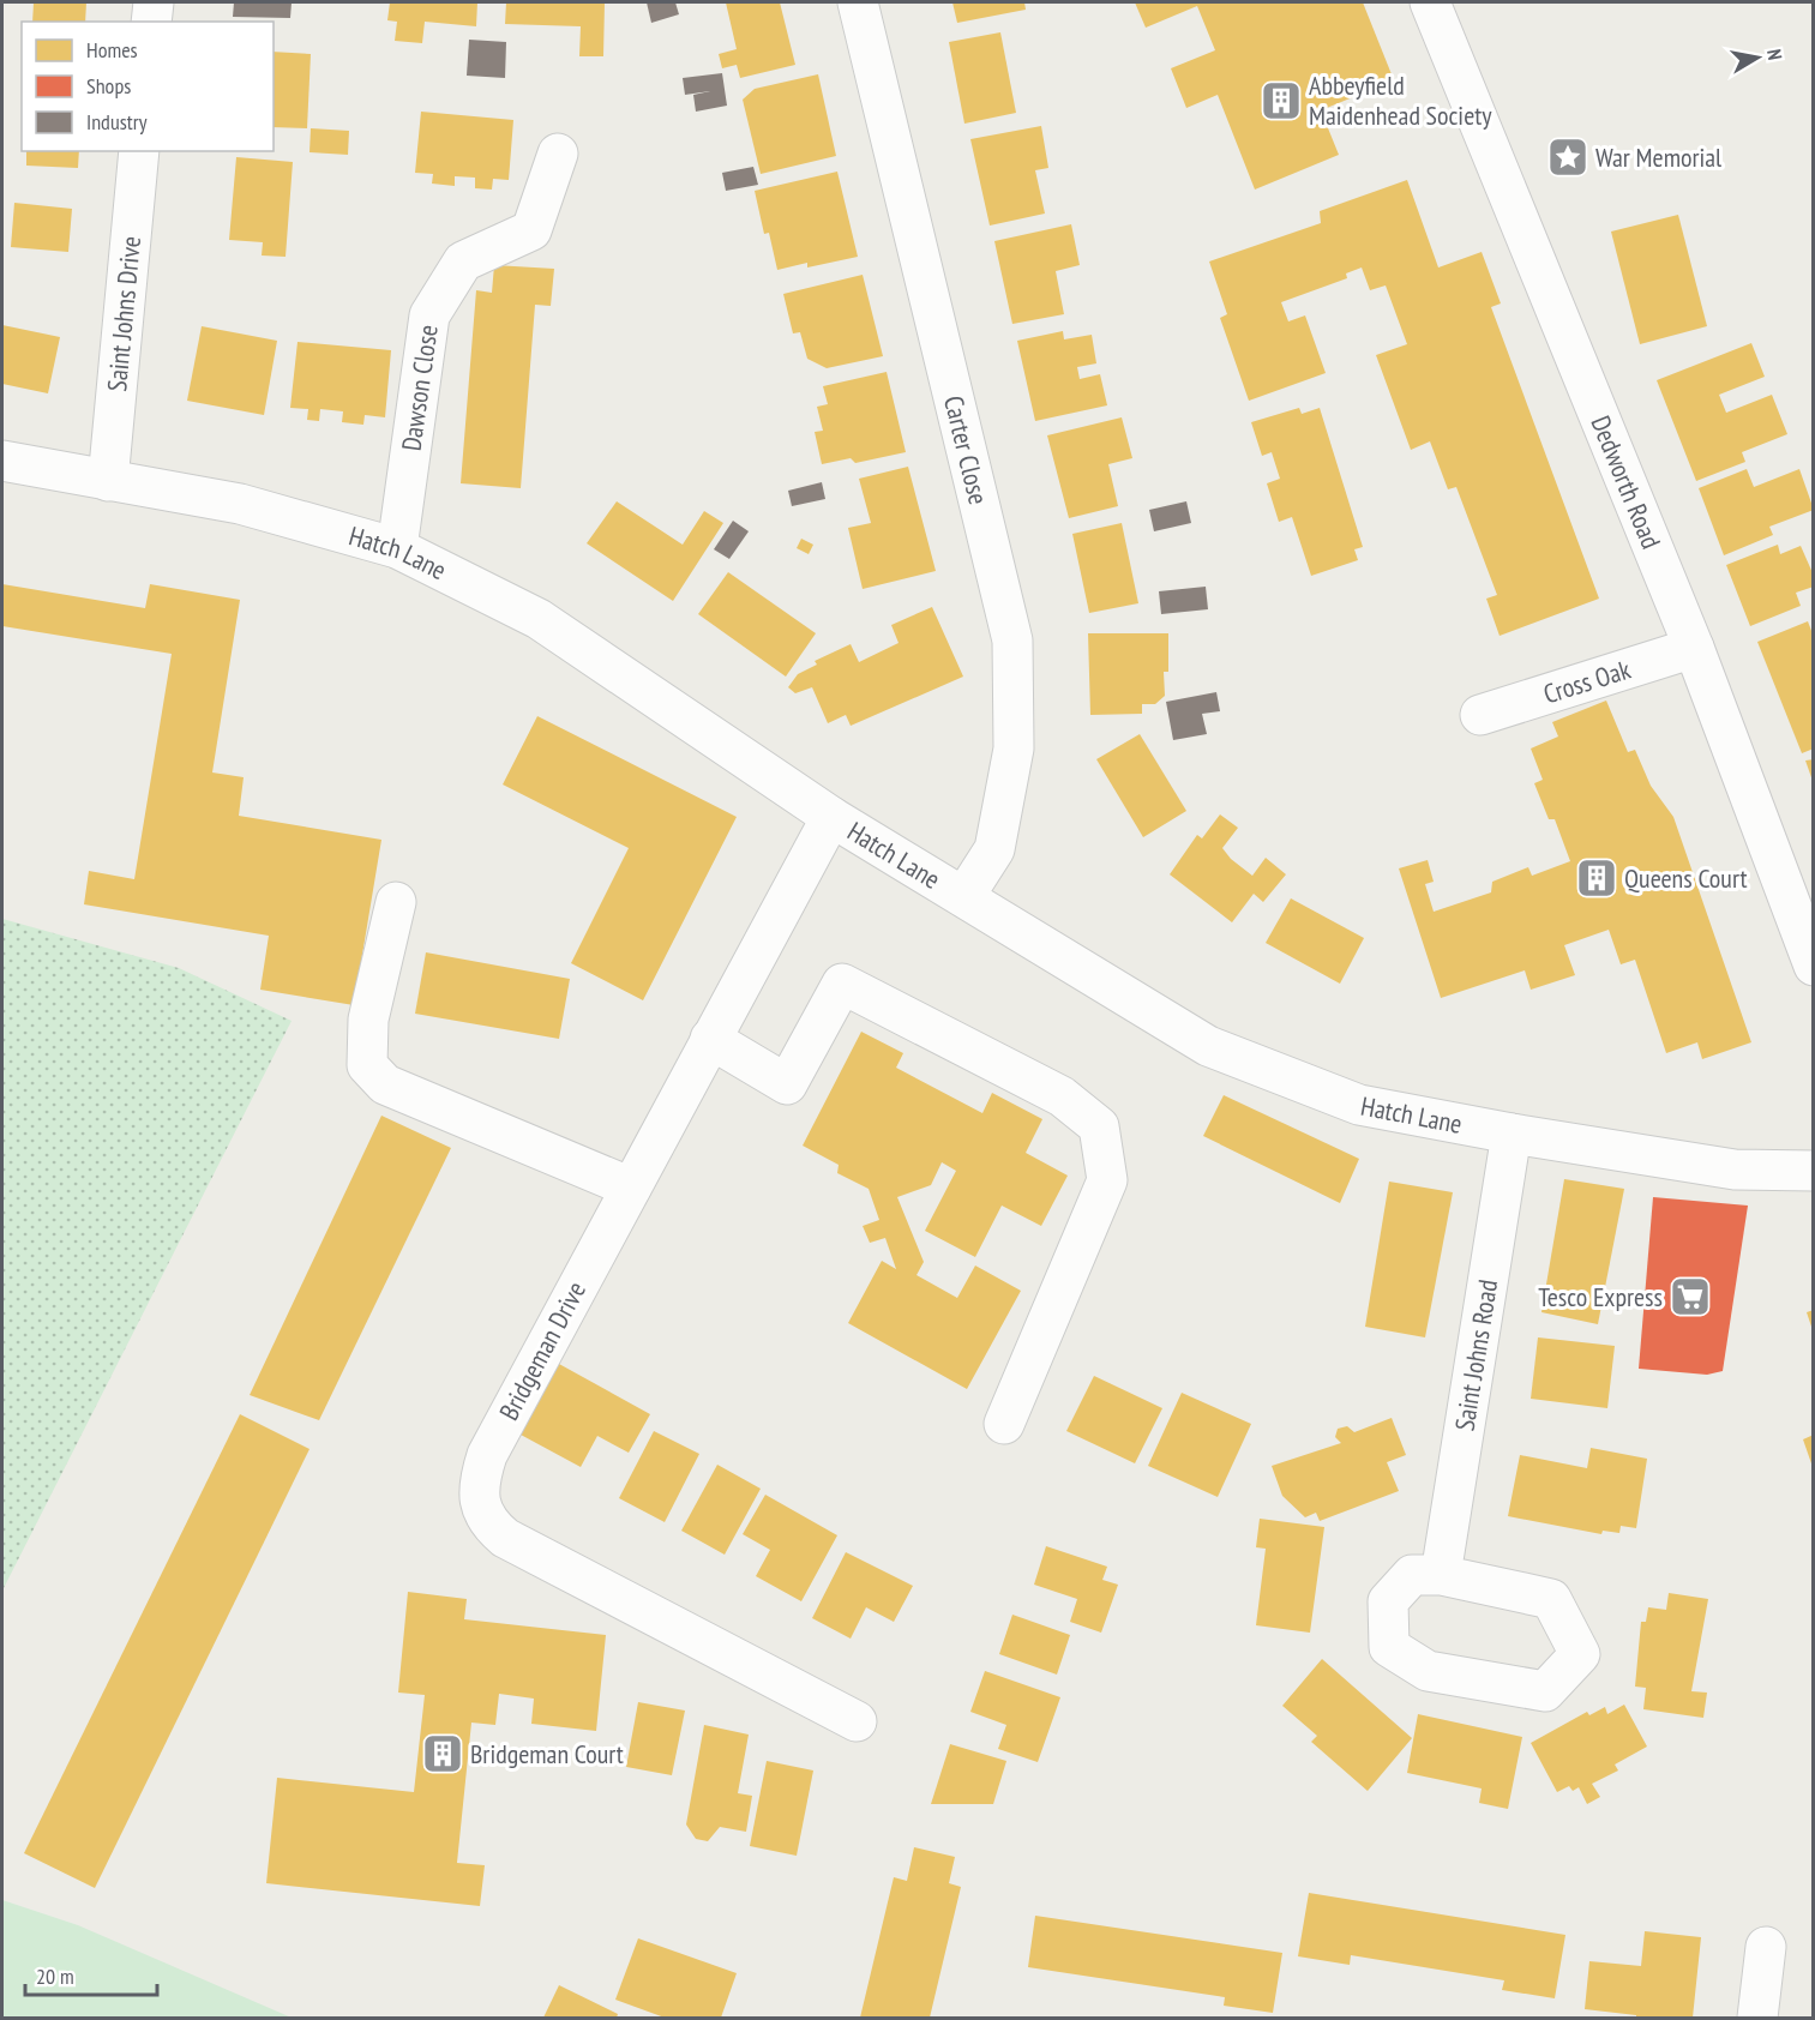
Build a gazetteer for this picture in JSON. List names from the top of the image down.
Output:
{
  "streets": {
    "street": [
      "Saint Johns Drive",
      "Dawson Close",
      "Carter Close",
      "Dedworth Road",
      "Hatch Lane",
      "Cross Oak",
      "Bridgeman Drive",
      "Saint Johns Road"
    ]
  },
  "crossings": [
    ["Saint Johns Drive", "Hatch Lane"],
    ["Dawson Close", "Hatch Lane"],
    ["Carter Close", "Hatch Lane"],
    ["Dedworth Road", "Cross Oak"],
    ["Hatch Lane", "Bridgeman Drive"],
    ["Hatch Lane", "Saint Johns Road"]
  ],
  "places": {
    "building": ["Abbeyfield Maidenhead Society", "Queens Court", "Bridgeman Court"],
    "place": ["War Memorial"],
    "supermarket": ["Tesco Express"]
  },
  "legend": ["Homes", "Shops", "Industry"],
  "scale_bar": "20 m",
  "north": "right"
}
